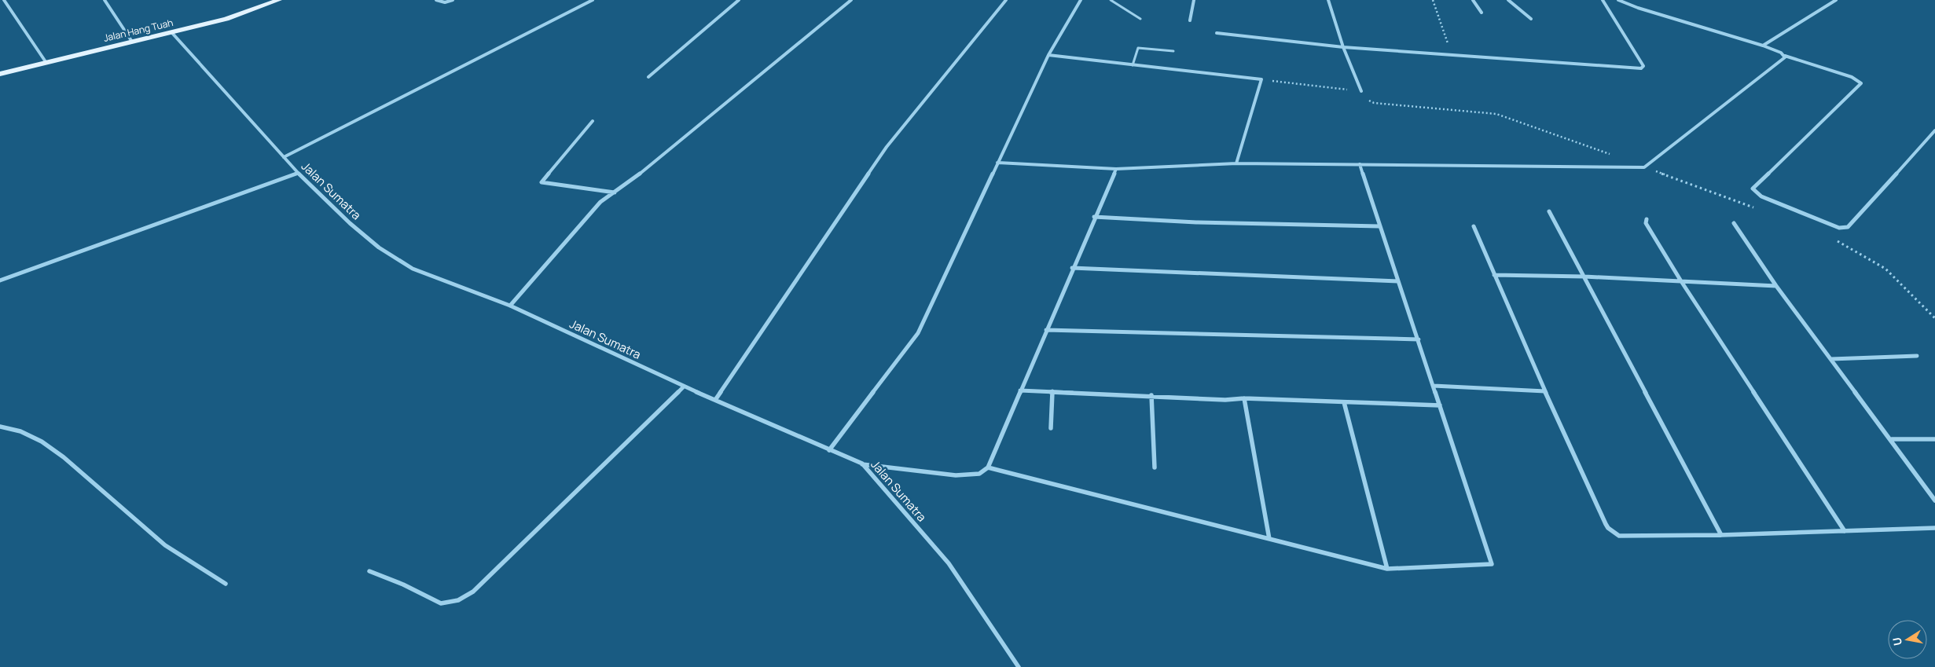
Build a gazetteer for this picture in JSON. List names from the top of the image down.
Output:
{
  "streets": {
    "main road": ["Jalan Hang Tuah"],
    "street": ["Jalan Sumatra"]
  },
  "crossings": [
    ["Jalan Hang Tuah", "Jalan Sumatra"]
  ],
  "north": "left"
}
